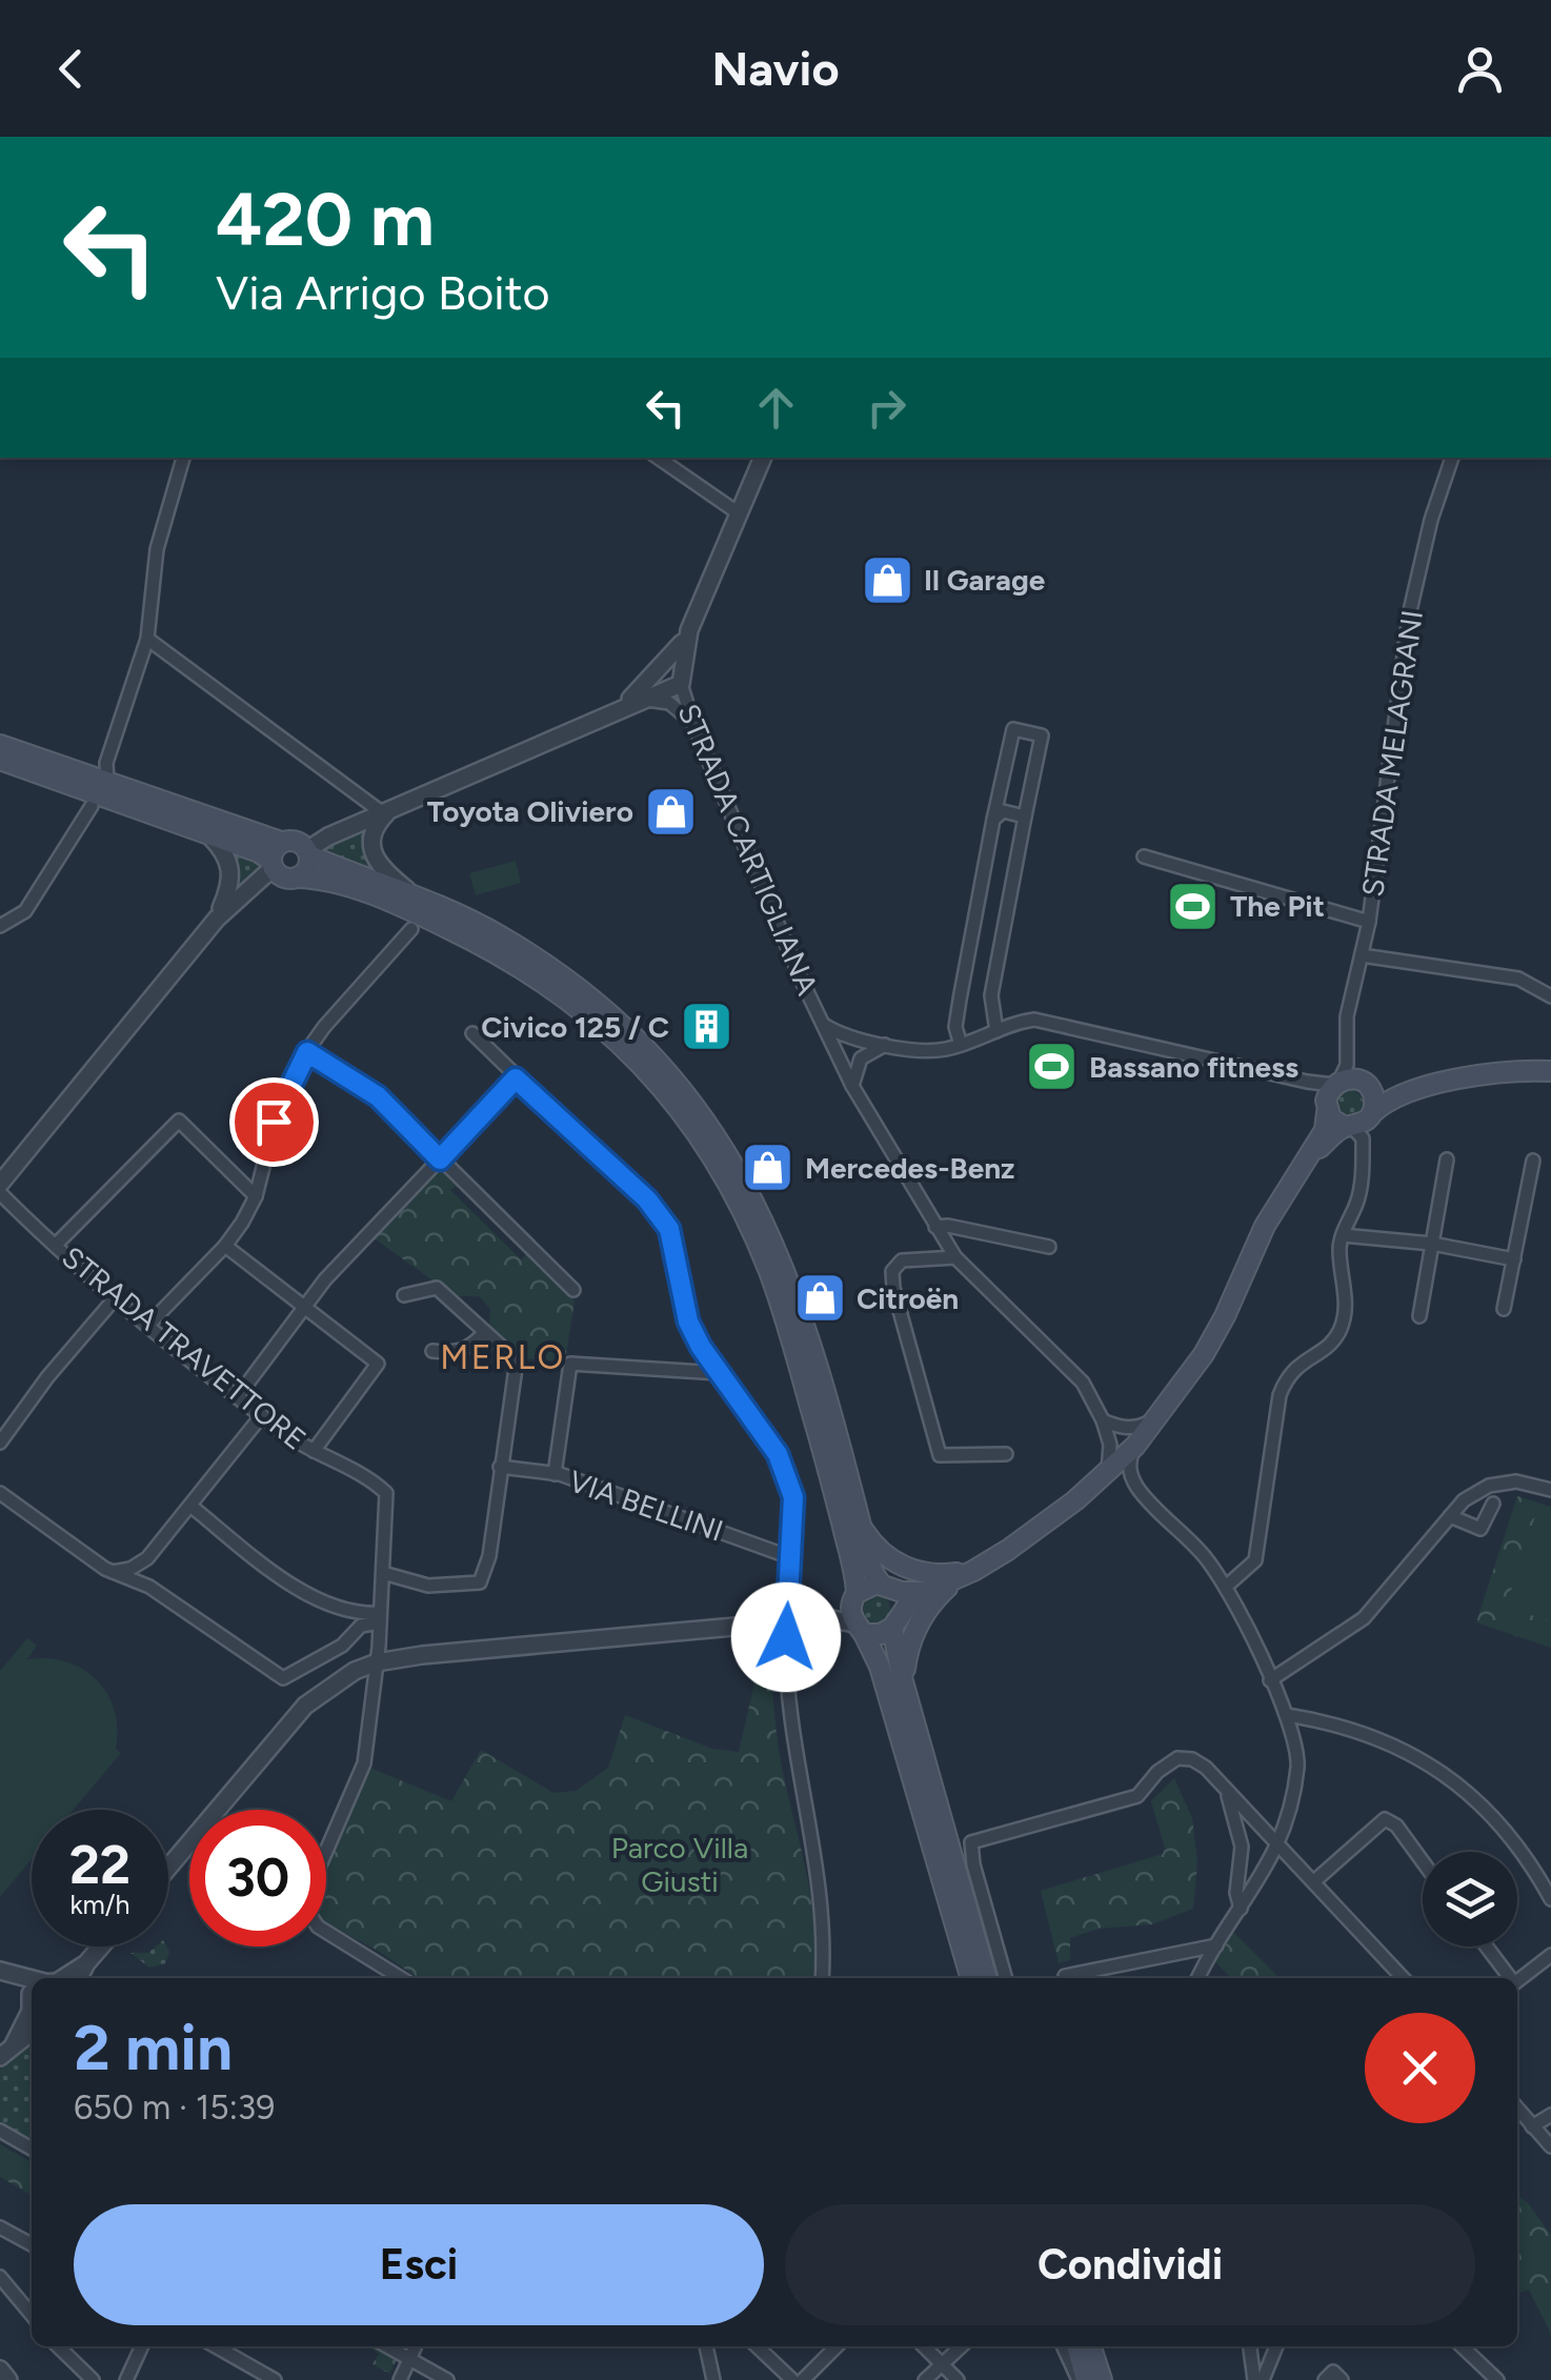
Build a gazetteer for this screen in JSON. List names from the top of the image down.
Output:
{
  "streets": {
    "street": [
      "STRADA MELAGRANI",
      "STRADA CARTIGLIANA",
      "STRADA TRAVETTORE",
      "VIA BELLINI"
    ]
  },
  "districts": ["MERLO"],
  "parks": ["Parco Villa Giusti"],
  "places": {
    "shop": [
      "Il Garage",
      "Toyota Oliviero",
      "Mercedes-Benz",
      "Citroën"
    ],
    "sports": ["The Pit", "Bassano fitness"],
    "building": ["Civico 125 / C"]
  },
  "page": {
    "header": "Navio",
    "turn": ["420 m", "Via Arrigo Boito"],
    "speed": "22 km/h",
    "limit": "30",
    "heading": ["2 min", "650 m · 15:39"],
    "buttons": ["Esci", "Condividi"]
  }
}
